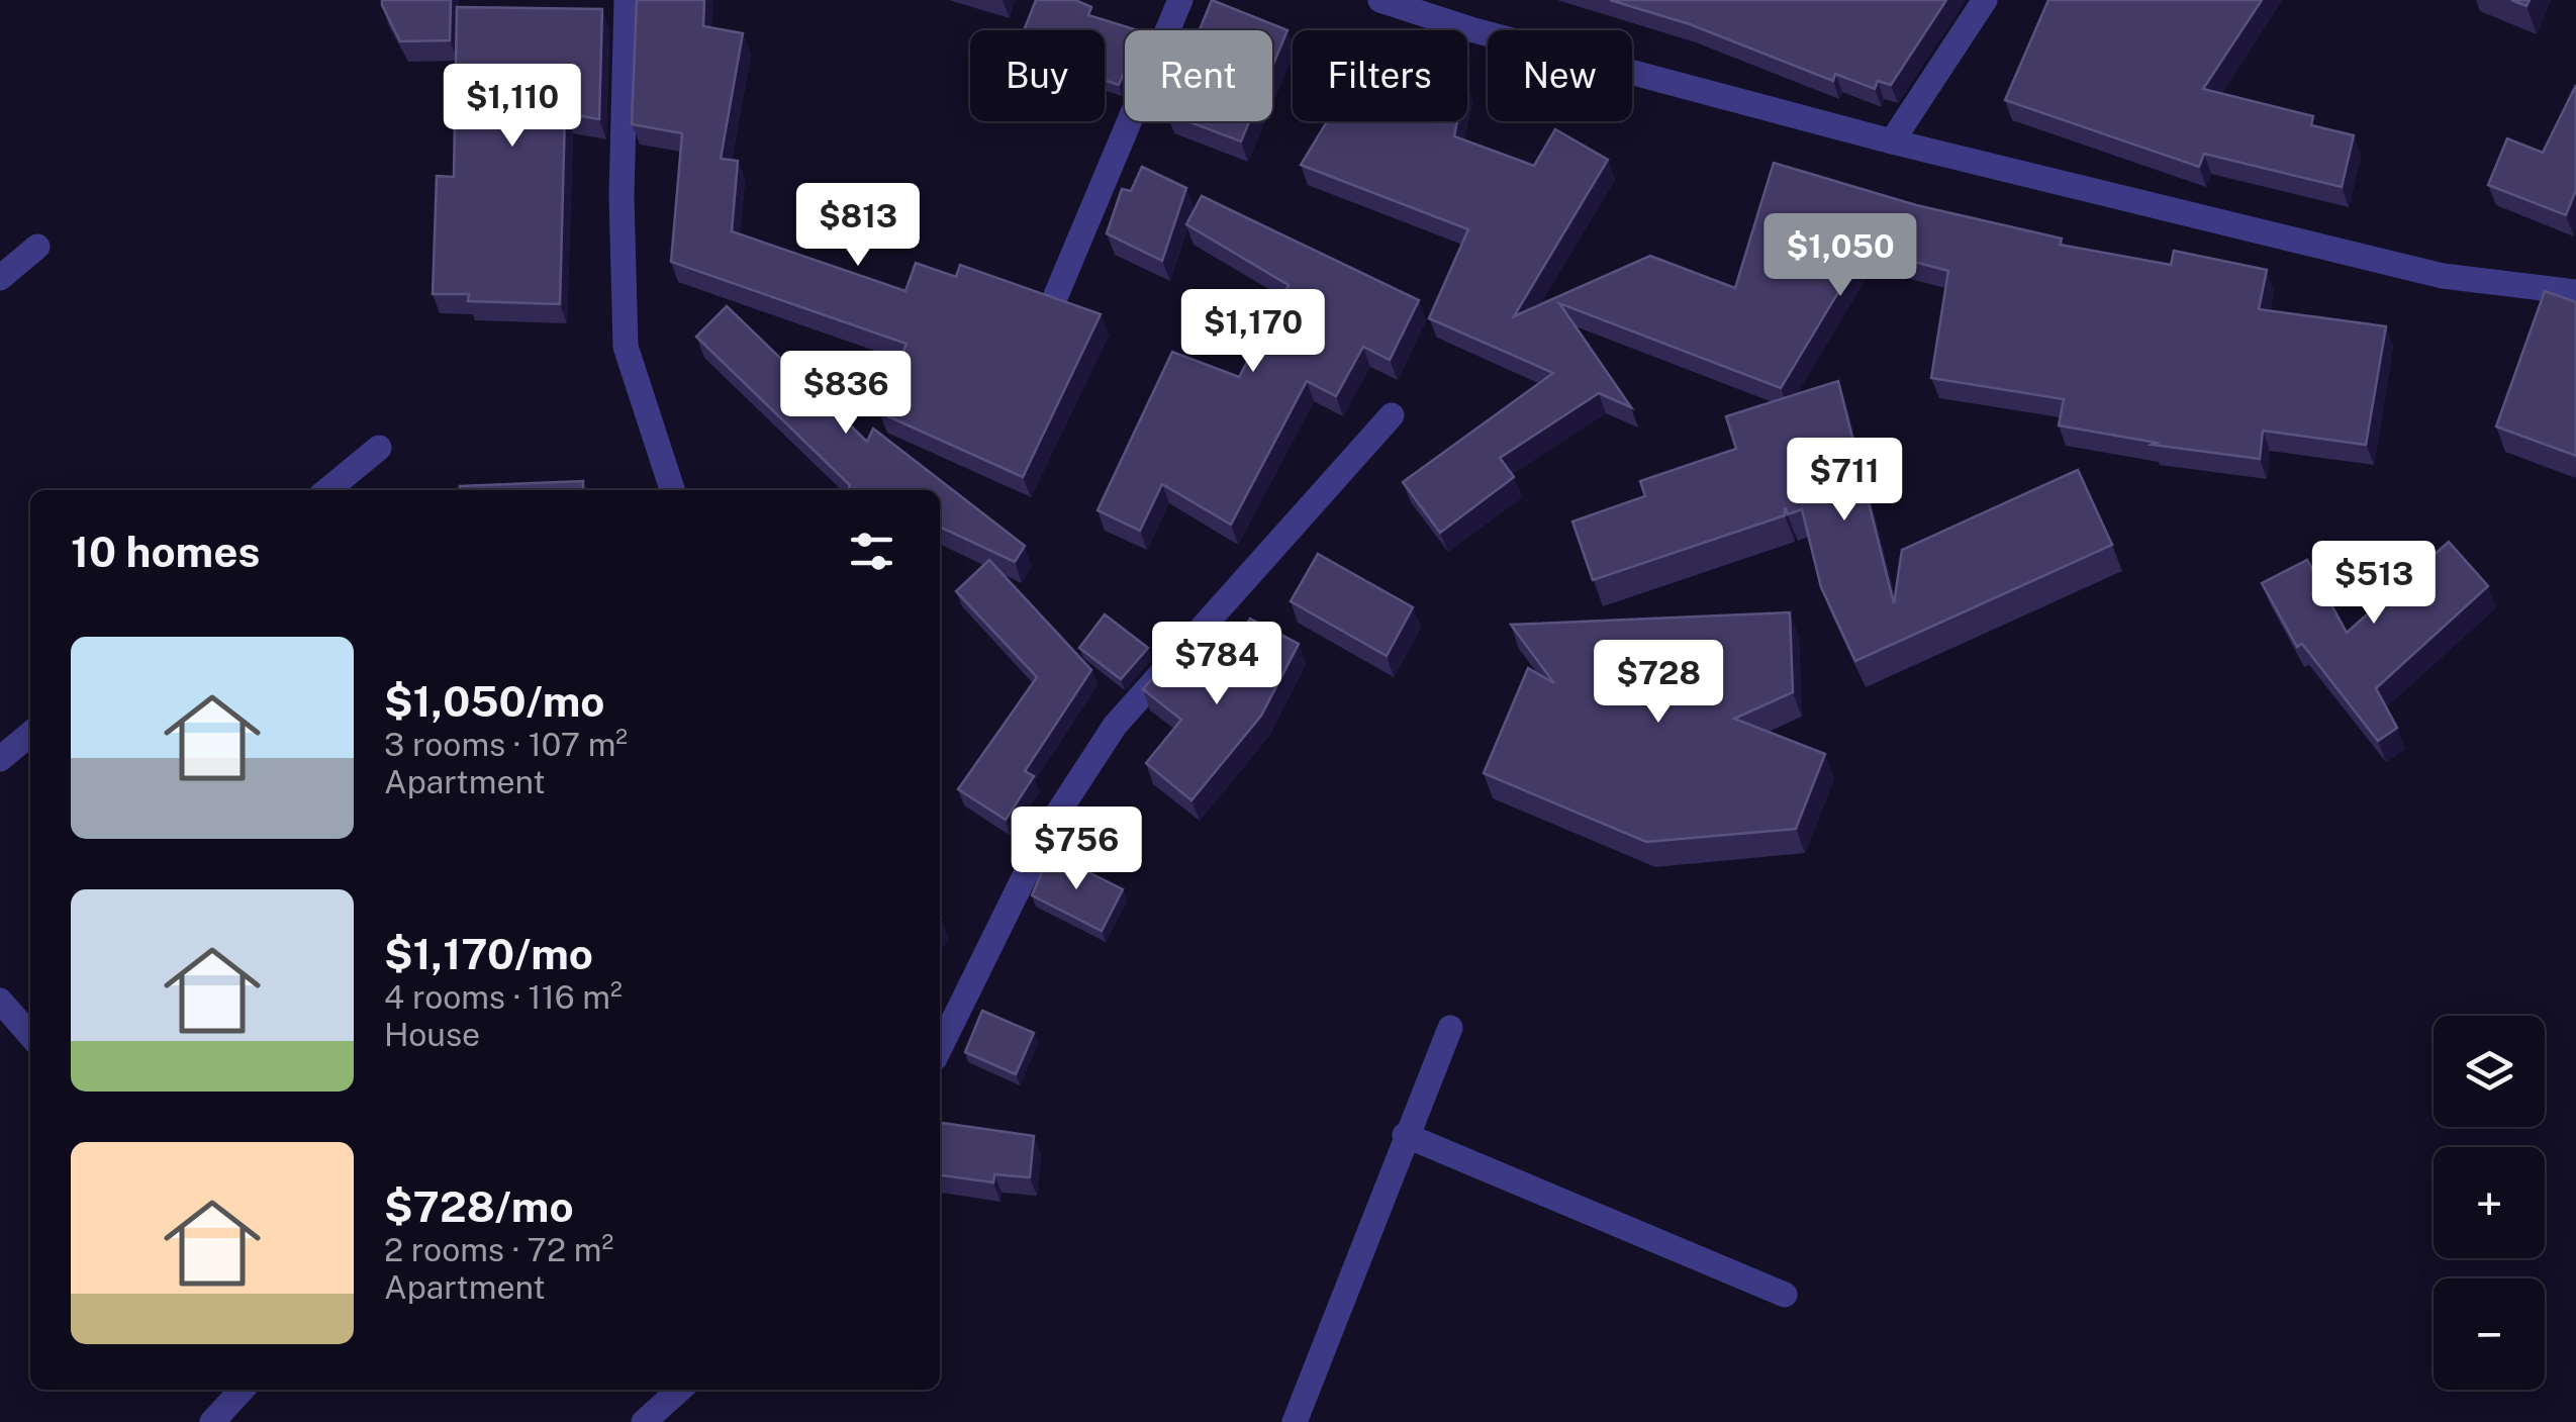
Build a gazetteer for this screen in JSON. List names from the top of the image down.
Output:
{
  "page": {
    "chip": [
      "Buy",
      "Rent",
      "Filters",
      "New"
    ],
    "price": [
      "$1,110",
      "$813",
      "$1,050",
      "$1,170",
      "$836",
      "$711",
      "$513",
      "$784",
      "$728",
      "$756"
    ],
    "heading": "10 homes",
    "list": [
      {
        "name": "$1,050/mo",
        "note": "3 rooms · 107 m² · Apartment"
      },
      {
        "name": "$1,170/mo",
        "note": "4 rooms · 116 m² · House"
      },
      {
        "name": "$728/mo",
        "note": "2 rooms · 72 m² · Apartment"
      }
    ],
    "map_buttons": ["+", "−"]
  }
}
